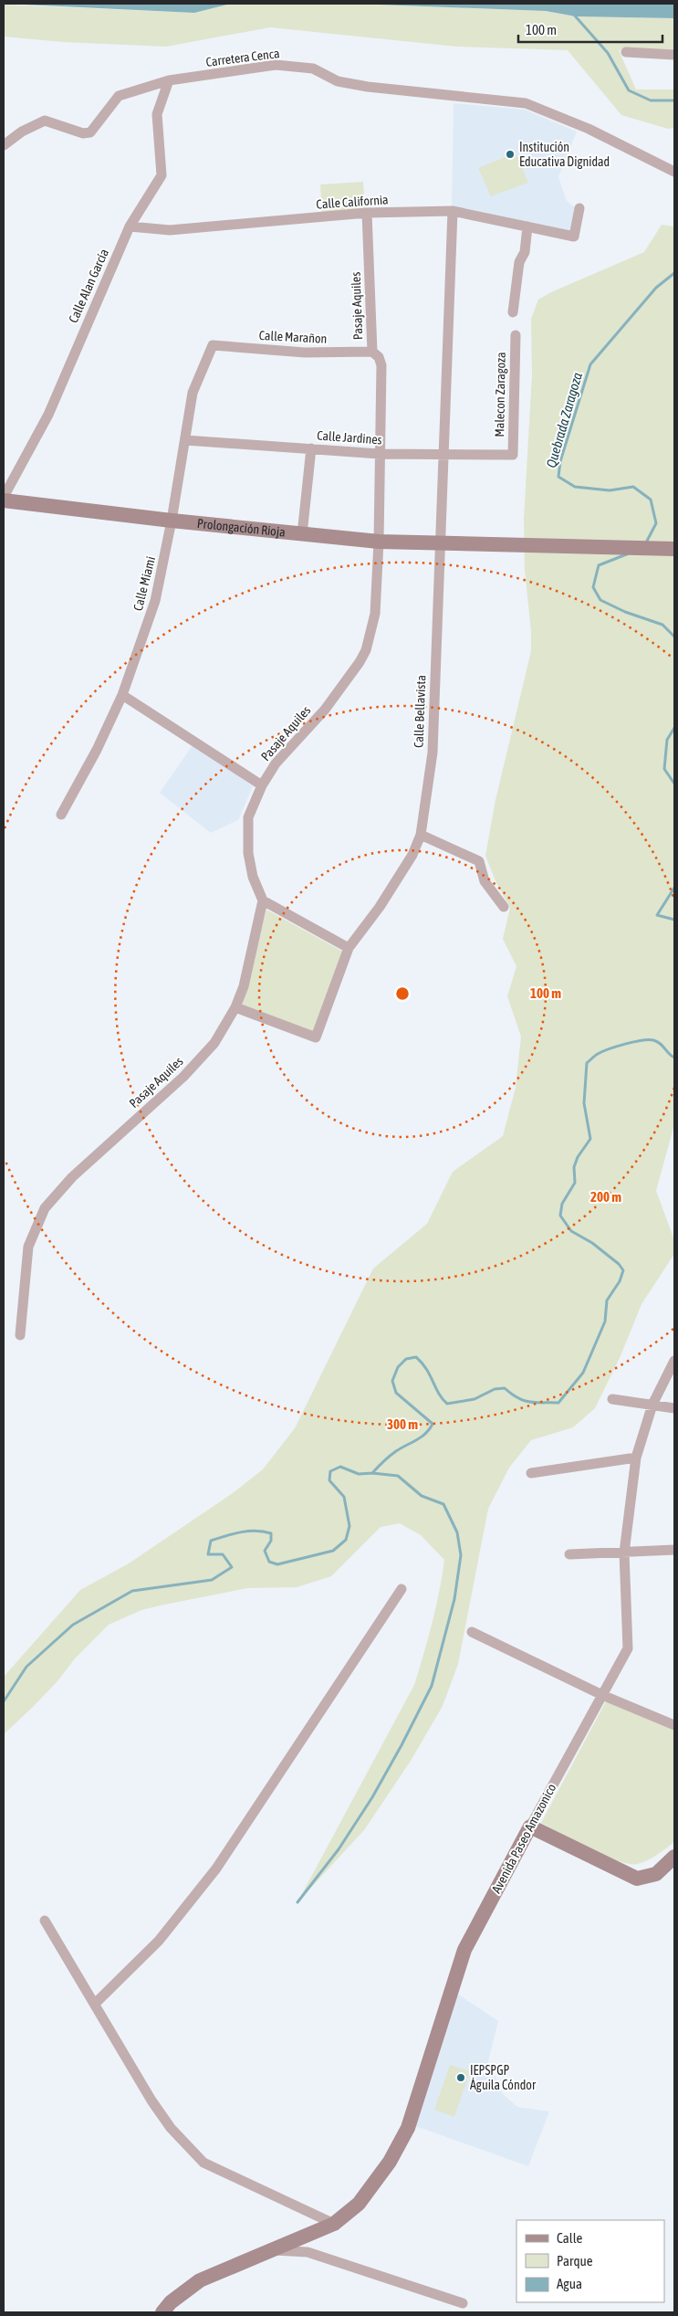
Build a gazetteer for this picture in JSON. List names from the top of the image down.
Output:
{
  "streets": {
    "street": [
      "Carretera Cenca",
      "Calle California",
      "Calle Alan García",
      "Pasaje Aquiles",
      "Calle Marañon",
      "Malecon Zaragoza",
      "Calle Jardines",
      "Prolongación Rioja",
      "Calle Miami",
      "Calle Bellavista",
      "Avenida Paseo Amazonico"
    ]
  },
  "crossings": [
    ["Carretera Cenca", "Calle Alan García"],
    ["Calle California", "Calle Alan García"],
    ["Calle California", "Pasaje Aquiles"],
    ["Calle California", "Calle Bellavista"],
    ["Calle Alan García", "Prolongación Rioja"],
    ["Pasaje Aquiles", "Calle Marañon"],
    ["Pasaje Aquiles", "Calle Jardines"],
    ["Pasaje Aquiles", "Prolongación Rioja"],
    ["Pasaje Aquiles", "Calle Bellavista"],
    ["Calle Marañon", "Calle Miami"],
    ["Malecon Zaragoza", "Calle Jardines"],
    ["Calle Jardines", "Calle Miami"],
    ["Calle Jardines", "Calle Bellavista"],
    ["Prolongación Rioja", "Calle Miami"],
    ["Prolongación Rioja", "Calle Bellavista"]
  ],
  "water": ["Quebrada Zaragoza"],
  "places": ["Institución Educativa Dignidad", "IEPSPGP Águila Cóndor"],
  "legend": ["Calle", "Parque", "Agua"],
  "scale_bar": "100 m",
  "rings": ["100 m", "200 m", "300 m"]
}
